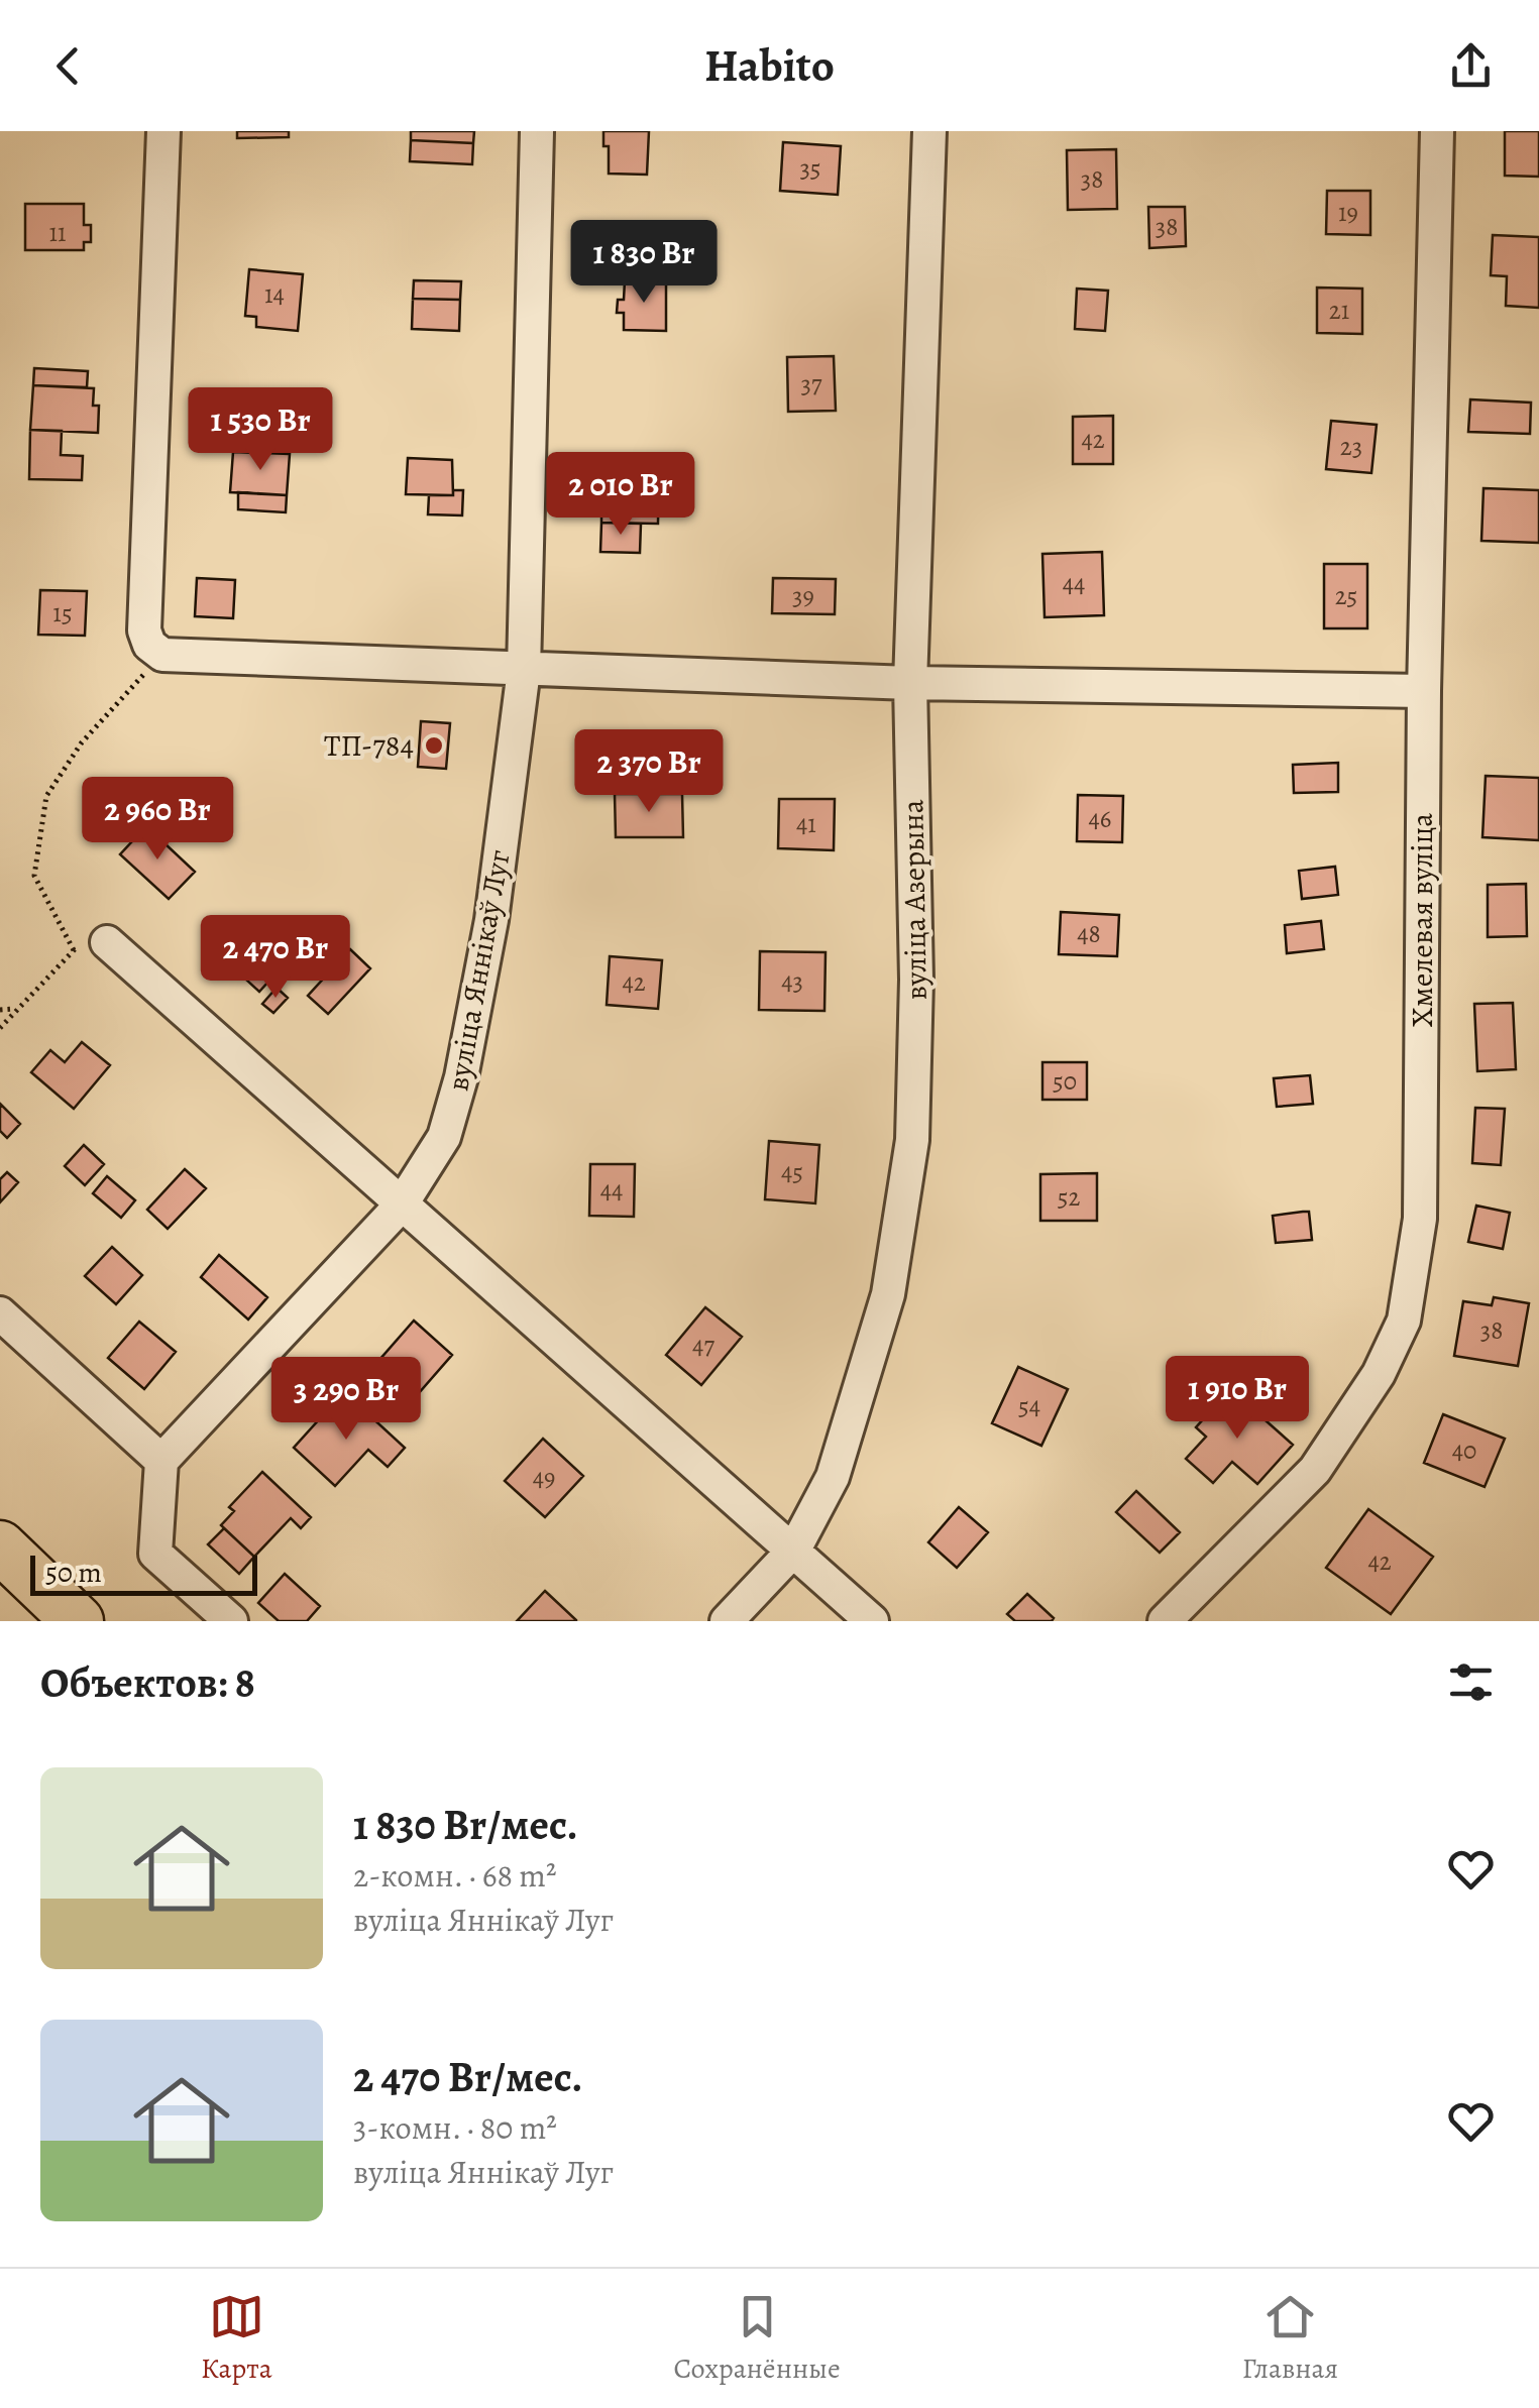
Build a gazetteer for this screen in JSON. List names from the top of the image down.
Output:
{
  "streets": {
    "street": ["вуліца Азерына", "Хмелевая вуліца", "вуліца Яннікаў Луг"]
  },
  "places": ["ТП-784"],
  "house_numbers": [
    "35",
    "38",
    "19",
    "38",
    "11",
    "14",
    "21",
    "37",
    "42",
    "23",
    "44",
    "39",
    "25",
    "15",
    "46",
    "41",
    "48",
    "43",
    "42",
    "50",
    "45",
    "44",
    "52",
    "38",
    "47",
    "54",
    "40",
    "49",
    "42"
  ],
  "scale_bar": "50 m",
  "page": {
    "header": "Habito",
    "price": [
      "1 830 Br",
      "1 530 Br",
      "2 010 Br",
      "2 370 Br",
      "2 960 Br",
      "2 470 Br",
      "1 910 Br",
      "3 290 Br"
    ],
    "scale": "50 m",
    "heading": "Объектов: 8",
    "list": [
      {
        "name": "1 830 Br/мес.",
        "note": "2-комн. · 68 m² · вуліца Яннікаў Луг"
      },
      {
        "name": "2 470 Br/мес.",
        "note": "3-комн. · 80 m² · вуліца Яннікаў Луг"
      }
    ],
    "tabs": ["Карта", "Сохранённые", "Главная"]
  }
}
